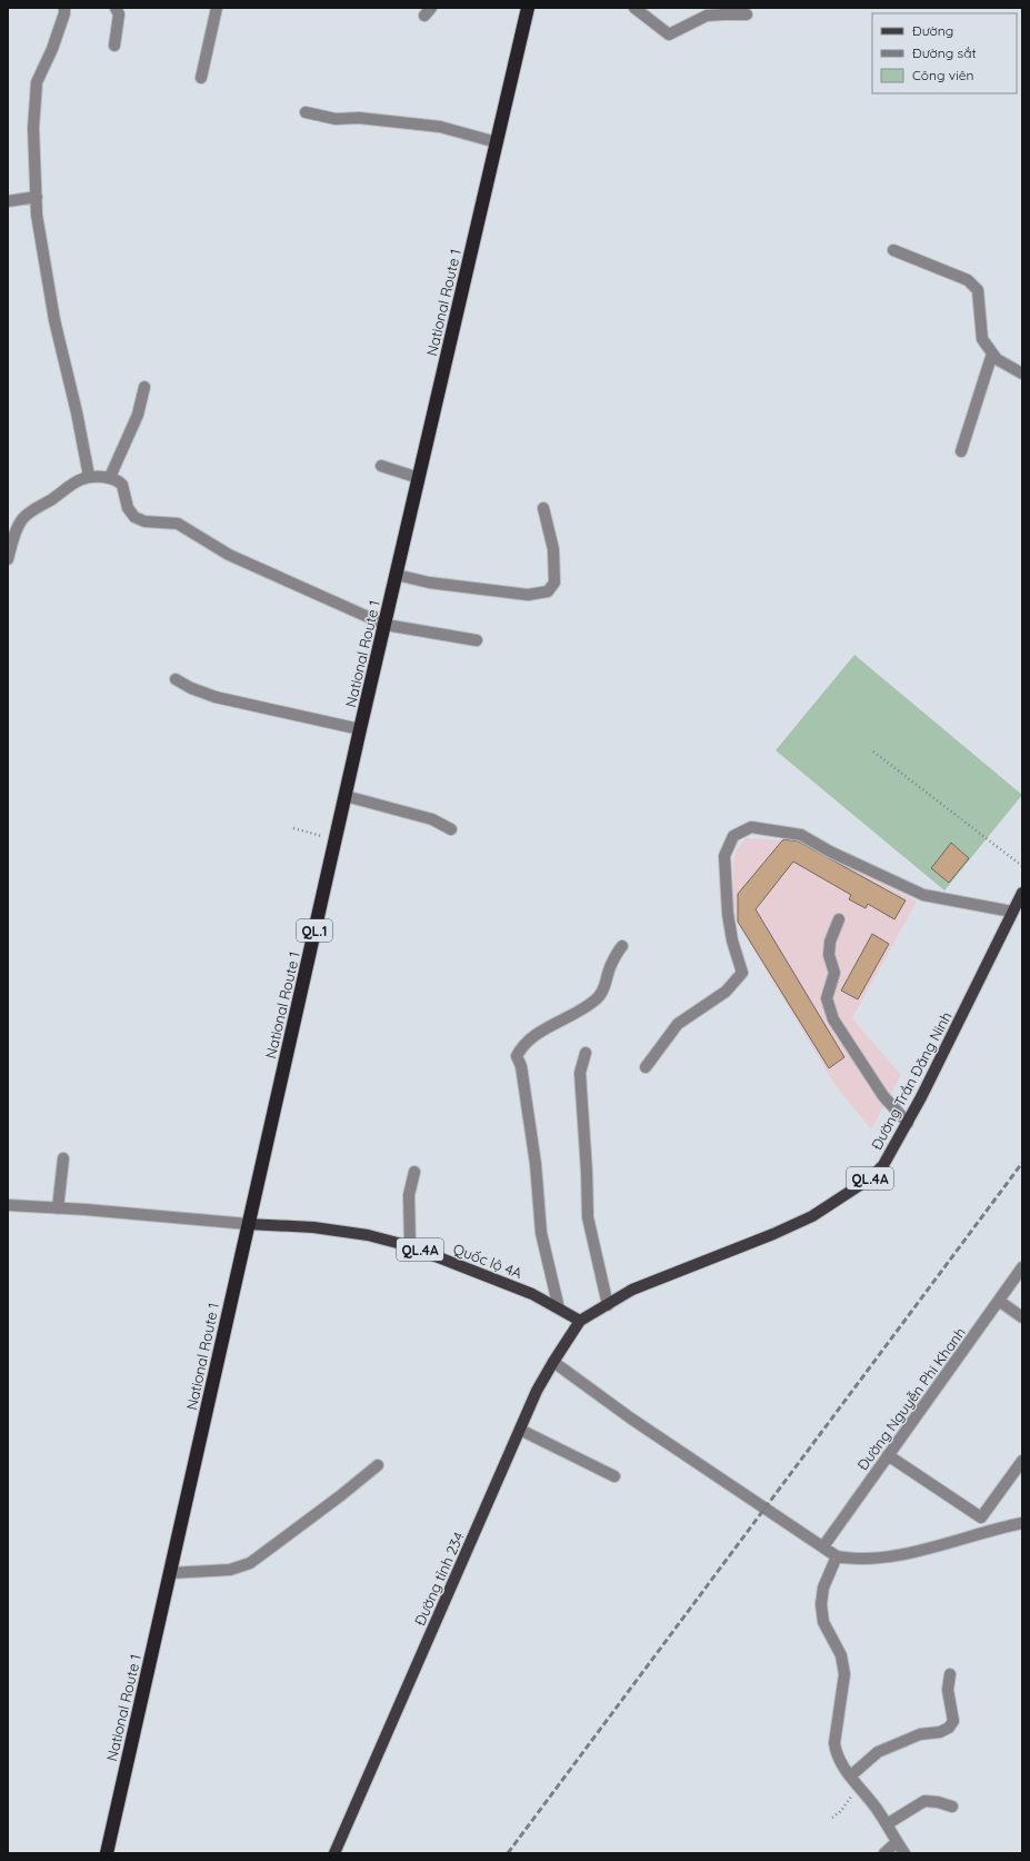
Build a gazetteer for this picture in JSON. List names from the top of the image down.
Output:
{
  "streets": {
    "highway": ["National Route 1", "QL.1"],
    "main road": [
      "Đường Trần Đăng Ninh",
      "QL.4A",
      "Quốc lộ 4A",
      "Đường tỉnh 234"
    ],
    "street": ["Đường Nguyễn Phi Khanh"]
  },
  "crossings": [
    ["National Route 1", "Quốc lộ 4A"],
    ["Đường Trần Đăng Ninh", "Quốc lộ 4A"],
    ["Đường Trần Đăng Ninh", "Đường tỉnh 234"],
    ["Quốc lộ 4A", "Đường tỉnh 234"]
  ],
  "legend": ["Đường", "Đường sắt", "Công viên"]
}
